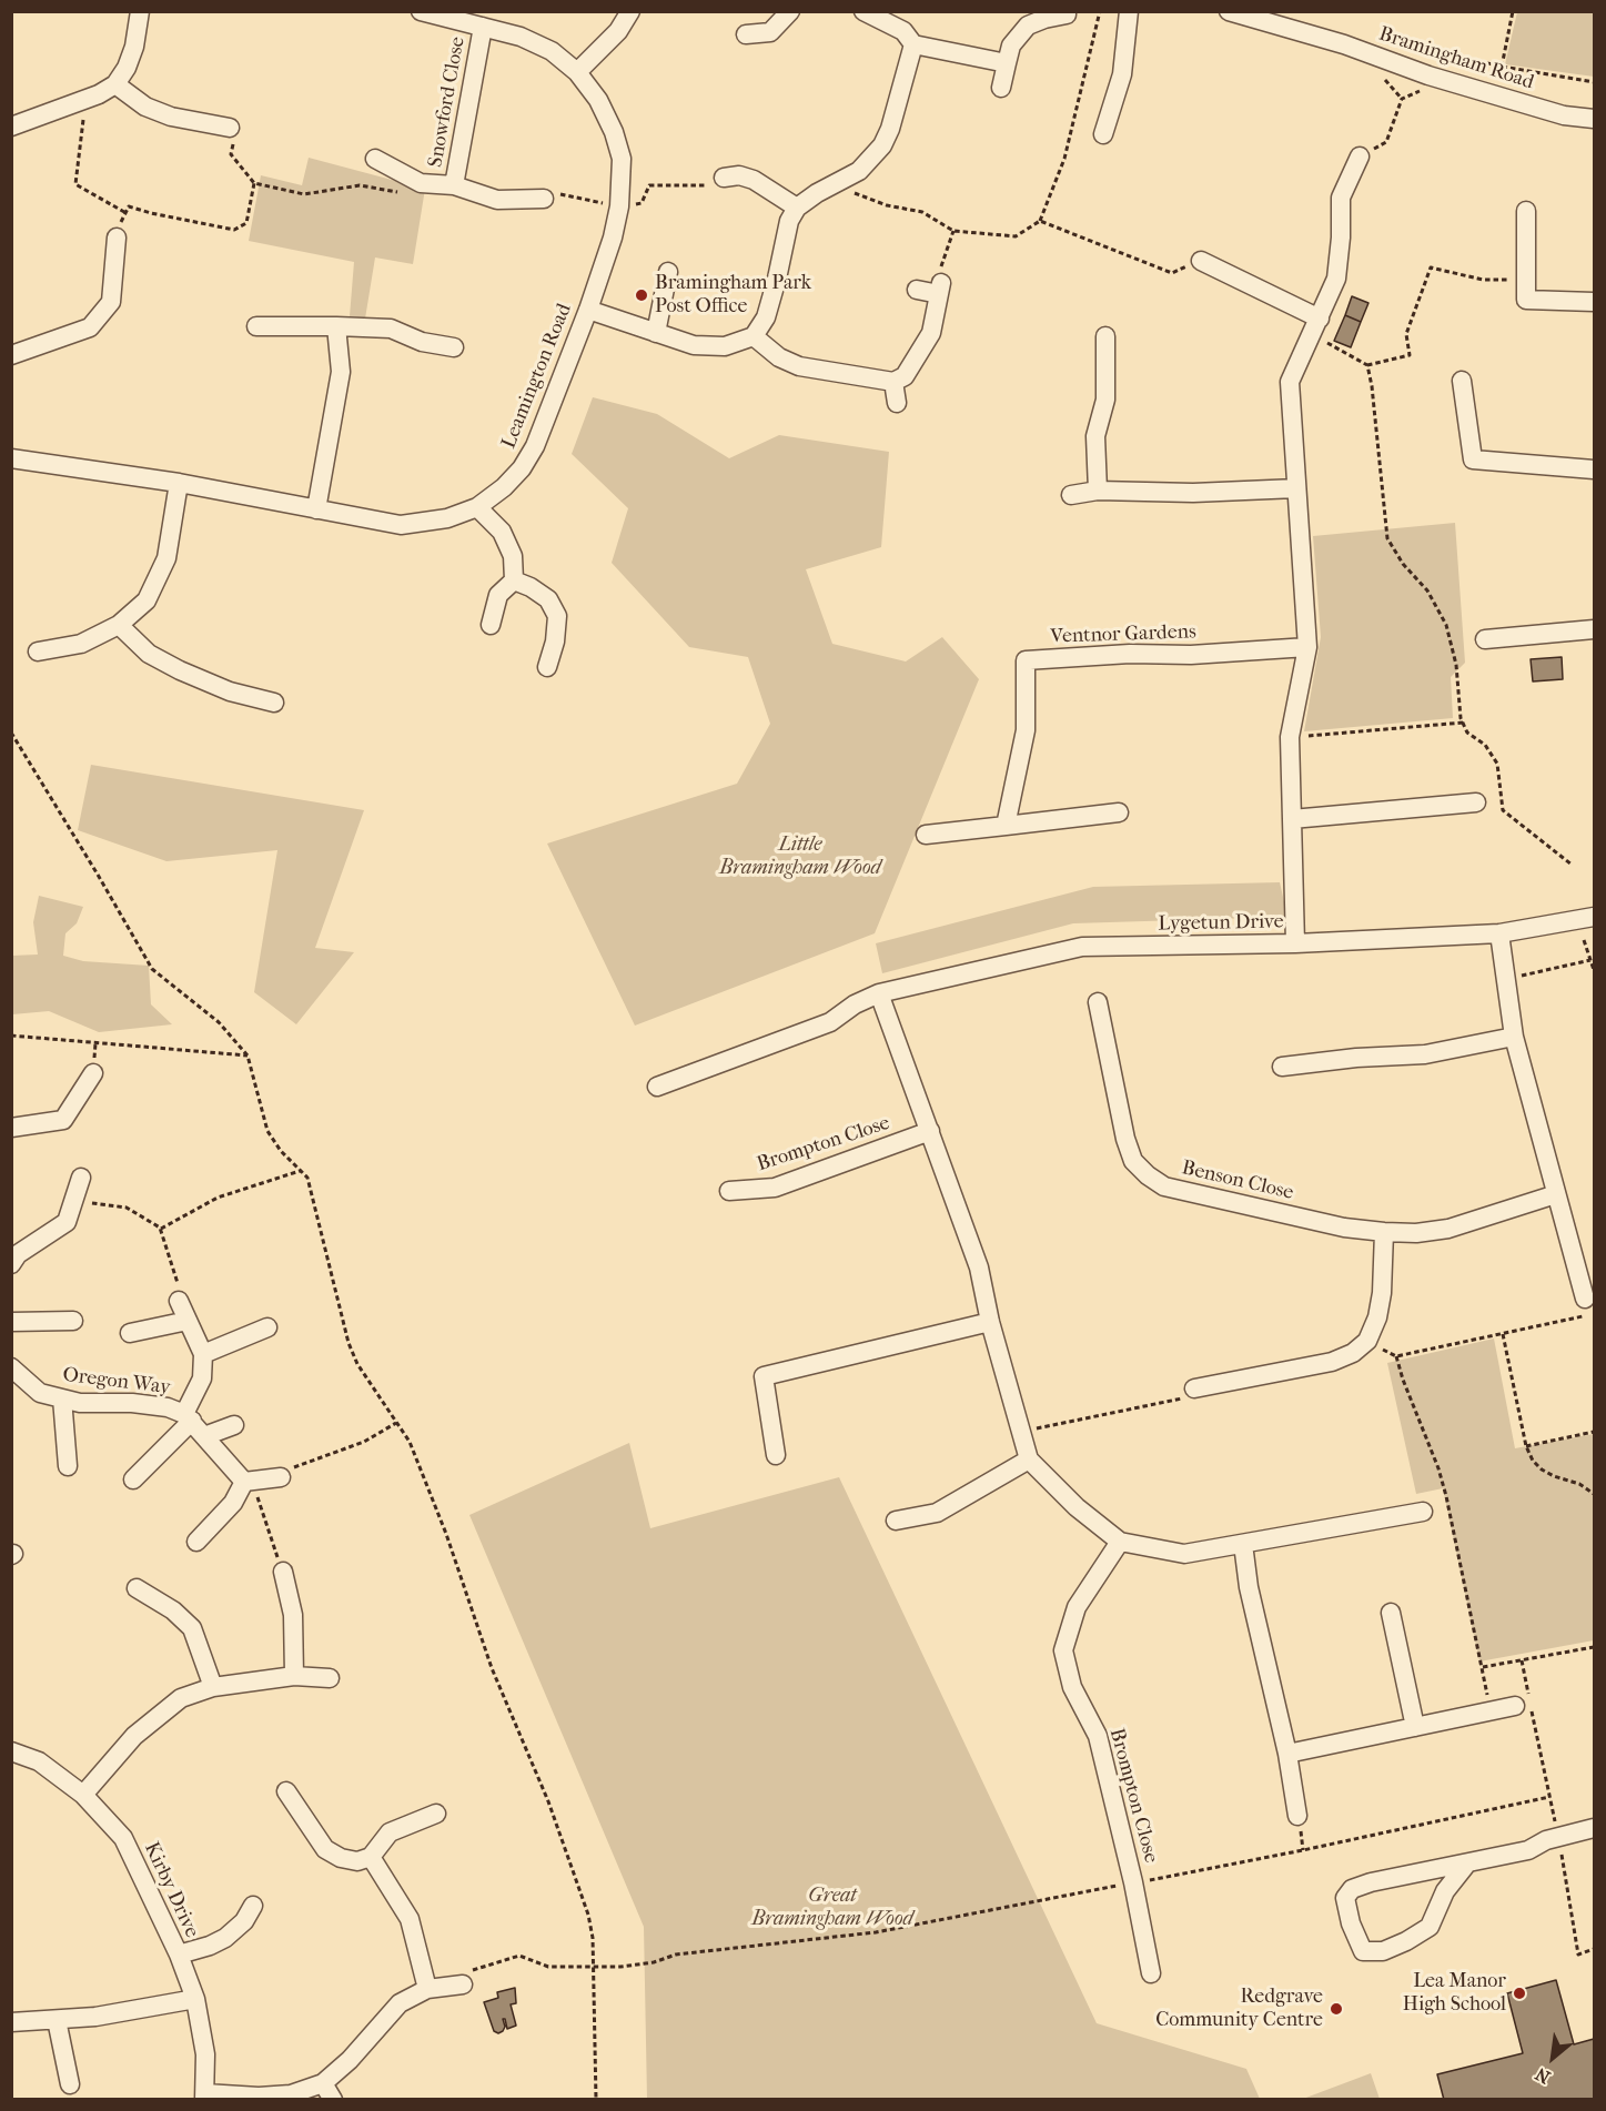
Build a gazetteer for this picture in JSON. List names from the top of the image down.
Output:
{
  "streets": {
    "street": [
      "Bramingham Road",
      "Snowford Close",
      "Leamington Road",
      "Ventnor Gardens",
      "Lygetun Drive",
      "Brompton Close",
      "Benson Close",
      "Oregon Way",
      "Kirby Drive"
    ]
  },
  "crossings": [
    ["Snowford Close", "Leamington Road"]
  ],
  "parks": ["Little Bramingham Wood", "Great Bramingham Wood"],
  "places": ["Bramingham Park Post Office", "Lea Manor High School", "Redgrave Community Centre"],
  "north": "bottom left"
}
